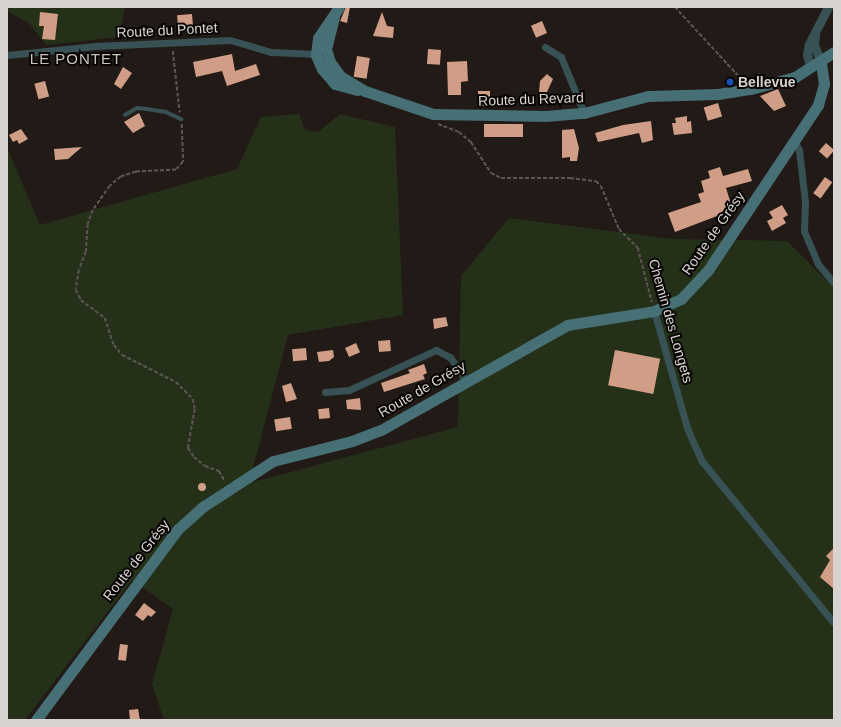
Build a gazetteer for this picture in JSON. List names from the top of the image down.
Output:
{
  "streets": {
    "main road": ["Route du Revard", "Route de Grésy"],
    "street": ["Route du Pontet", "Chemin des Longets"]
  },
  "crossings": [
    ["Route du Pontet", "Route du Revard"],
    ["Route du Revard", "Route de Grésy"],
    ["Route du Revard", "Chemin des Longets"],
    ["Route de Grésy", "Chemin des Longets"]
  ],
  "districts": ["LE PONTET"],
  "places": ["Bellevue"]
}
